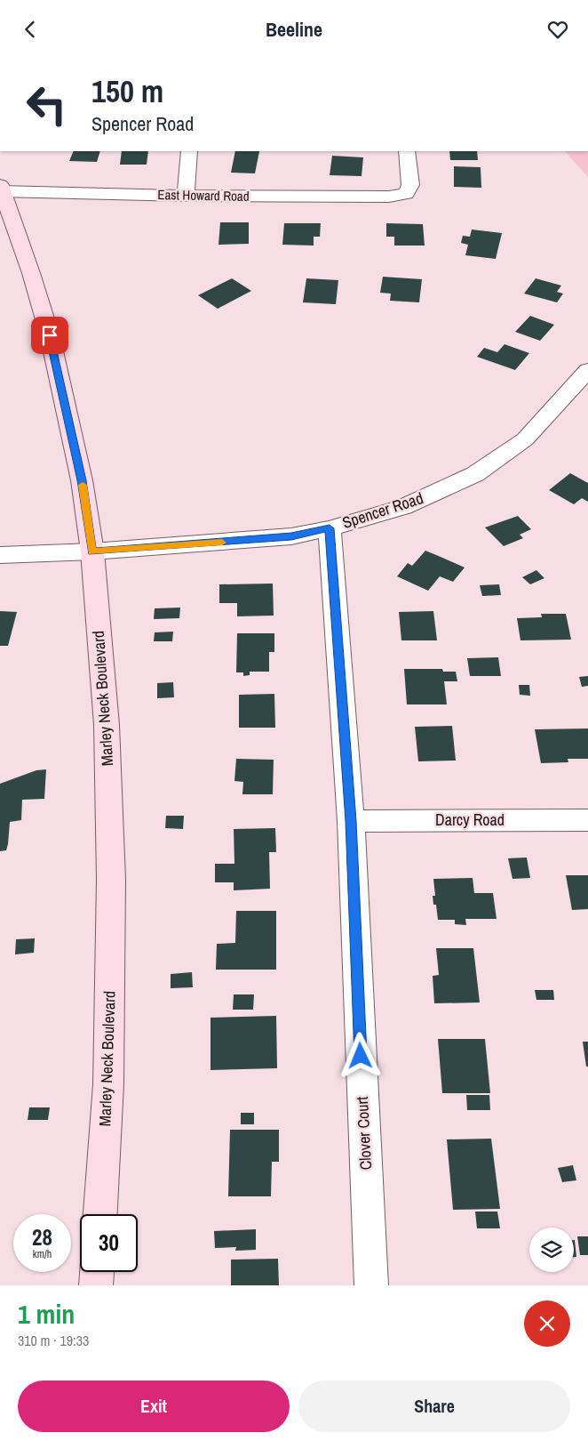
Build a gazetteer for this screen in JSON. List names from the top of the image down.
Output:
{
  "streets": {
    "main road": ["Marley Neck Boulevard"],
    "street": [
      "East Howard Road",
      "Spencer Road",
      "Darcy Road",
      "Clover Court"
    ]
  },
  "crossings": [
    ["East Howard Road", "Marley Neck Boulevard"],
    ["Spencer Road", "Marley Neck Boulevard"],
    ["Spencer Road", "Clover Court"],
    ["Darcy Road", "Clover Court"]
  ],
  "page": {
    "header": "Beeline",
    "turn": ["150 m", "Spencer Road"],
    "speed": "28 km/h",
    "limit": "30",
    "heading": ["1 min", "310 m · 19:33"],
    "buttons": ["Exit", "Share"]
  }
}
